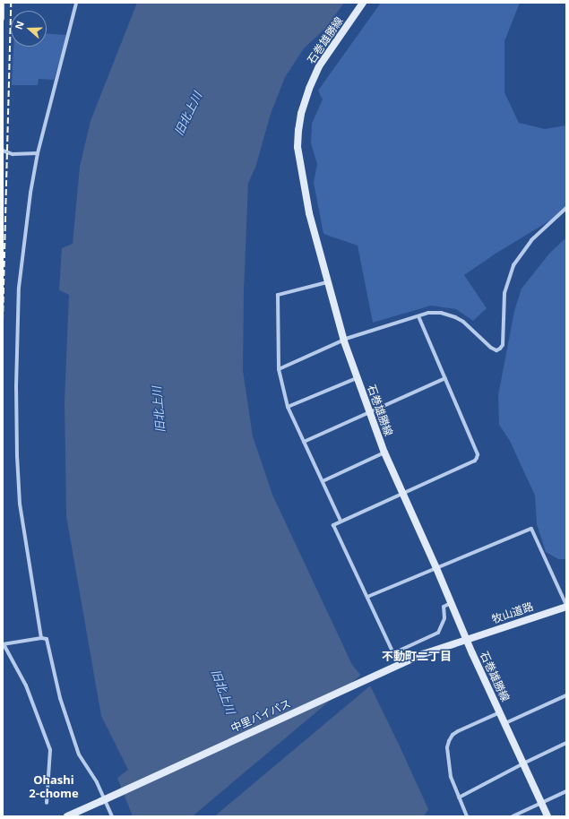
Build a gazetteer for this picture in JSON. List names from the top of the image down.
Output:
{
  "streets": {
    "main road": ["石巻雄勝線", "牧山道路", "中里バイパス"]
  },
  "crossings": [
    ["石巻雄勝線", "牧山道路"],
    ["石巻雄勝線", "中里バイパス"],
    ["牧山道路", "中里バイパス"]
  ],
  "districts": ["不動町二丁目", "Ohashi 2-chome"],
  "water": ["旧北上川"],
  "north": "left"
}
